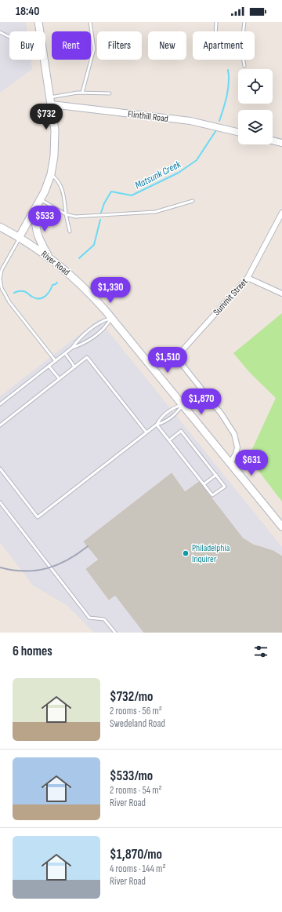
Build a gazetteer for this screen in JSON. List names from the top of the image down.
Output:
{
  "streets": {
    "main road": ["River Road"],
    "street": ["Flinthill Road", "Summit Street"]
  },
  "crossings": [
    ["River Road", "Summit Street"]
  ],
  "water": ["Matsunk Creek"],
  "places": ["Philadelphia Inquirer"],
  "page": {
    "status": "18:40",
    "chip": [
      "Buy",
      "Rent",
      "Filters",
      "New",
      "Apartment"
    ],
    "price": [
      "$732",
      "$533",
      "$1,330",
      "$1,510",
      "$1,870",
      "$631"
    ],
    "heading": "6 homes",
    "list": [
      {
        "name": "$732/mo",
        "note": "2 rooms · 56 m² · Swedeland Road"
      },
      {
        "name": "$533/mo",
        "note": "2 rooms · 54 m² · River Road"
      },
      {
        "name": "$1,870/mo",
        "note": "4 rooms · 144 m² · River Road"
      }
    ]
  }
}
